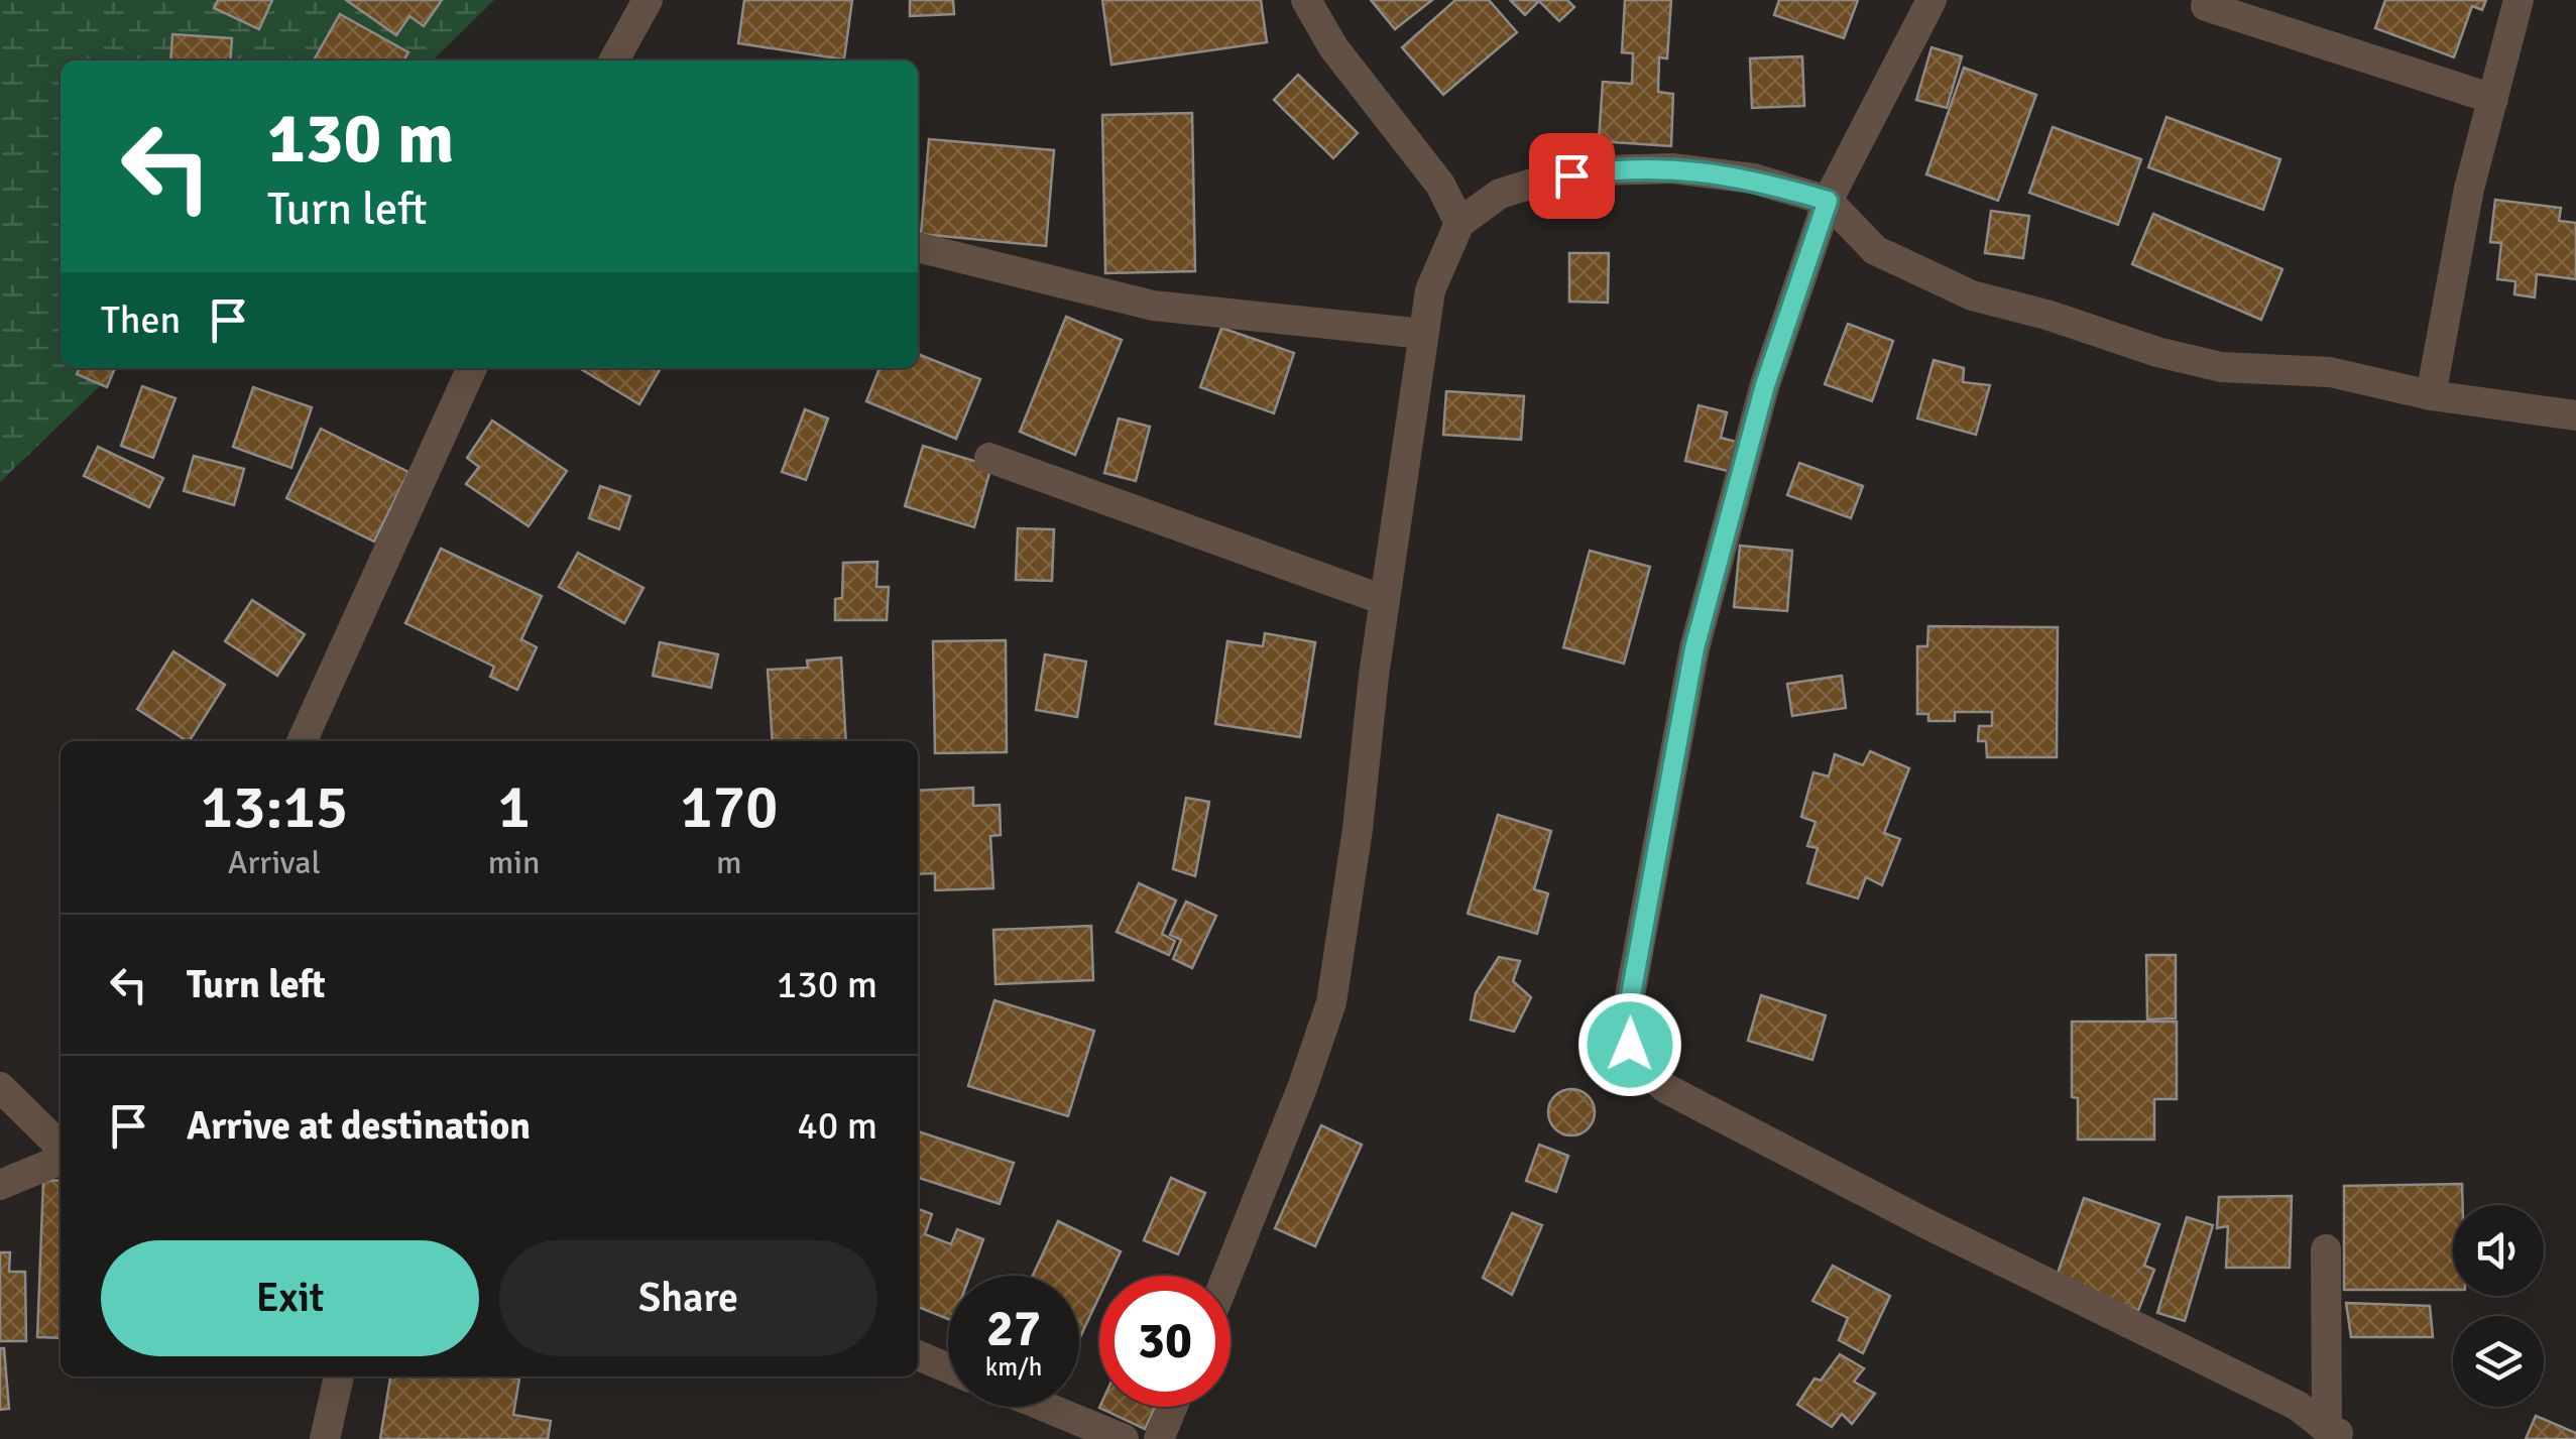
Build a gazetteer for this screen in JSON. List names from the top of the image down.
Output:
{
  "page": {
    "turn": ["130 m", "Turn left"],
    "then": "Then",
    "eta": [
      "13:15",
      "Arrival",
      "1",
      "min",
      "170",
      "m"
    ],
    "list": [
      {
        "name": "Turn left",
        "value": "130 m"
      },
      {
        "name": "Arrive at destination",
        "value": "40 m"
      }
    ],
    "buttons": ["Exit", "Share"],
    "speed": "27 km/h",
    "limit": "30"
  }
}
